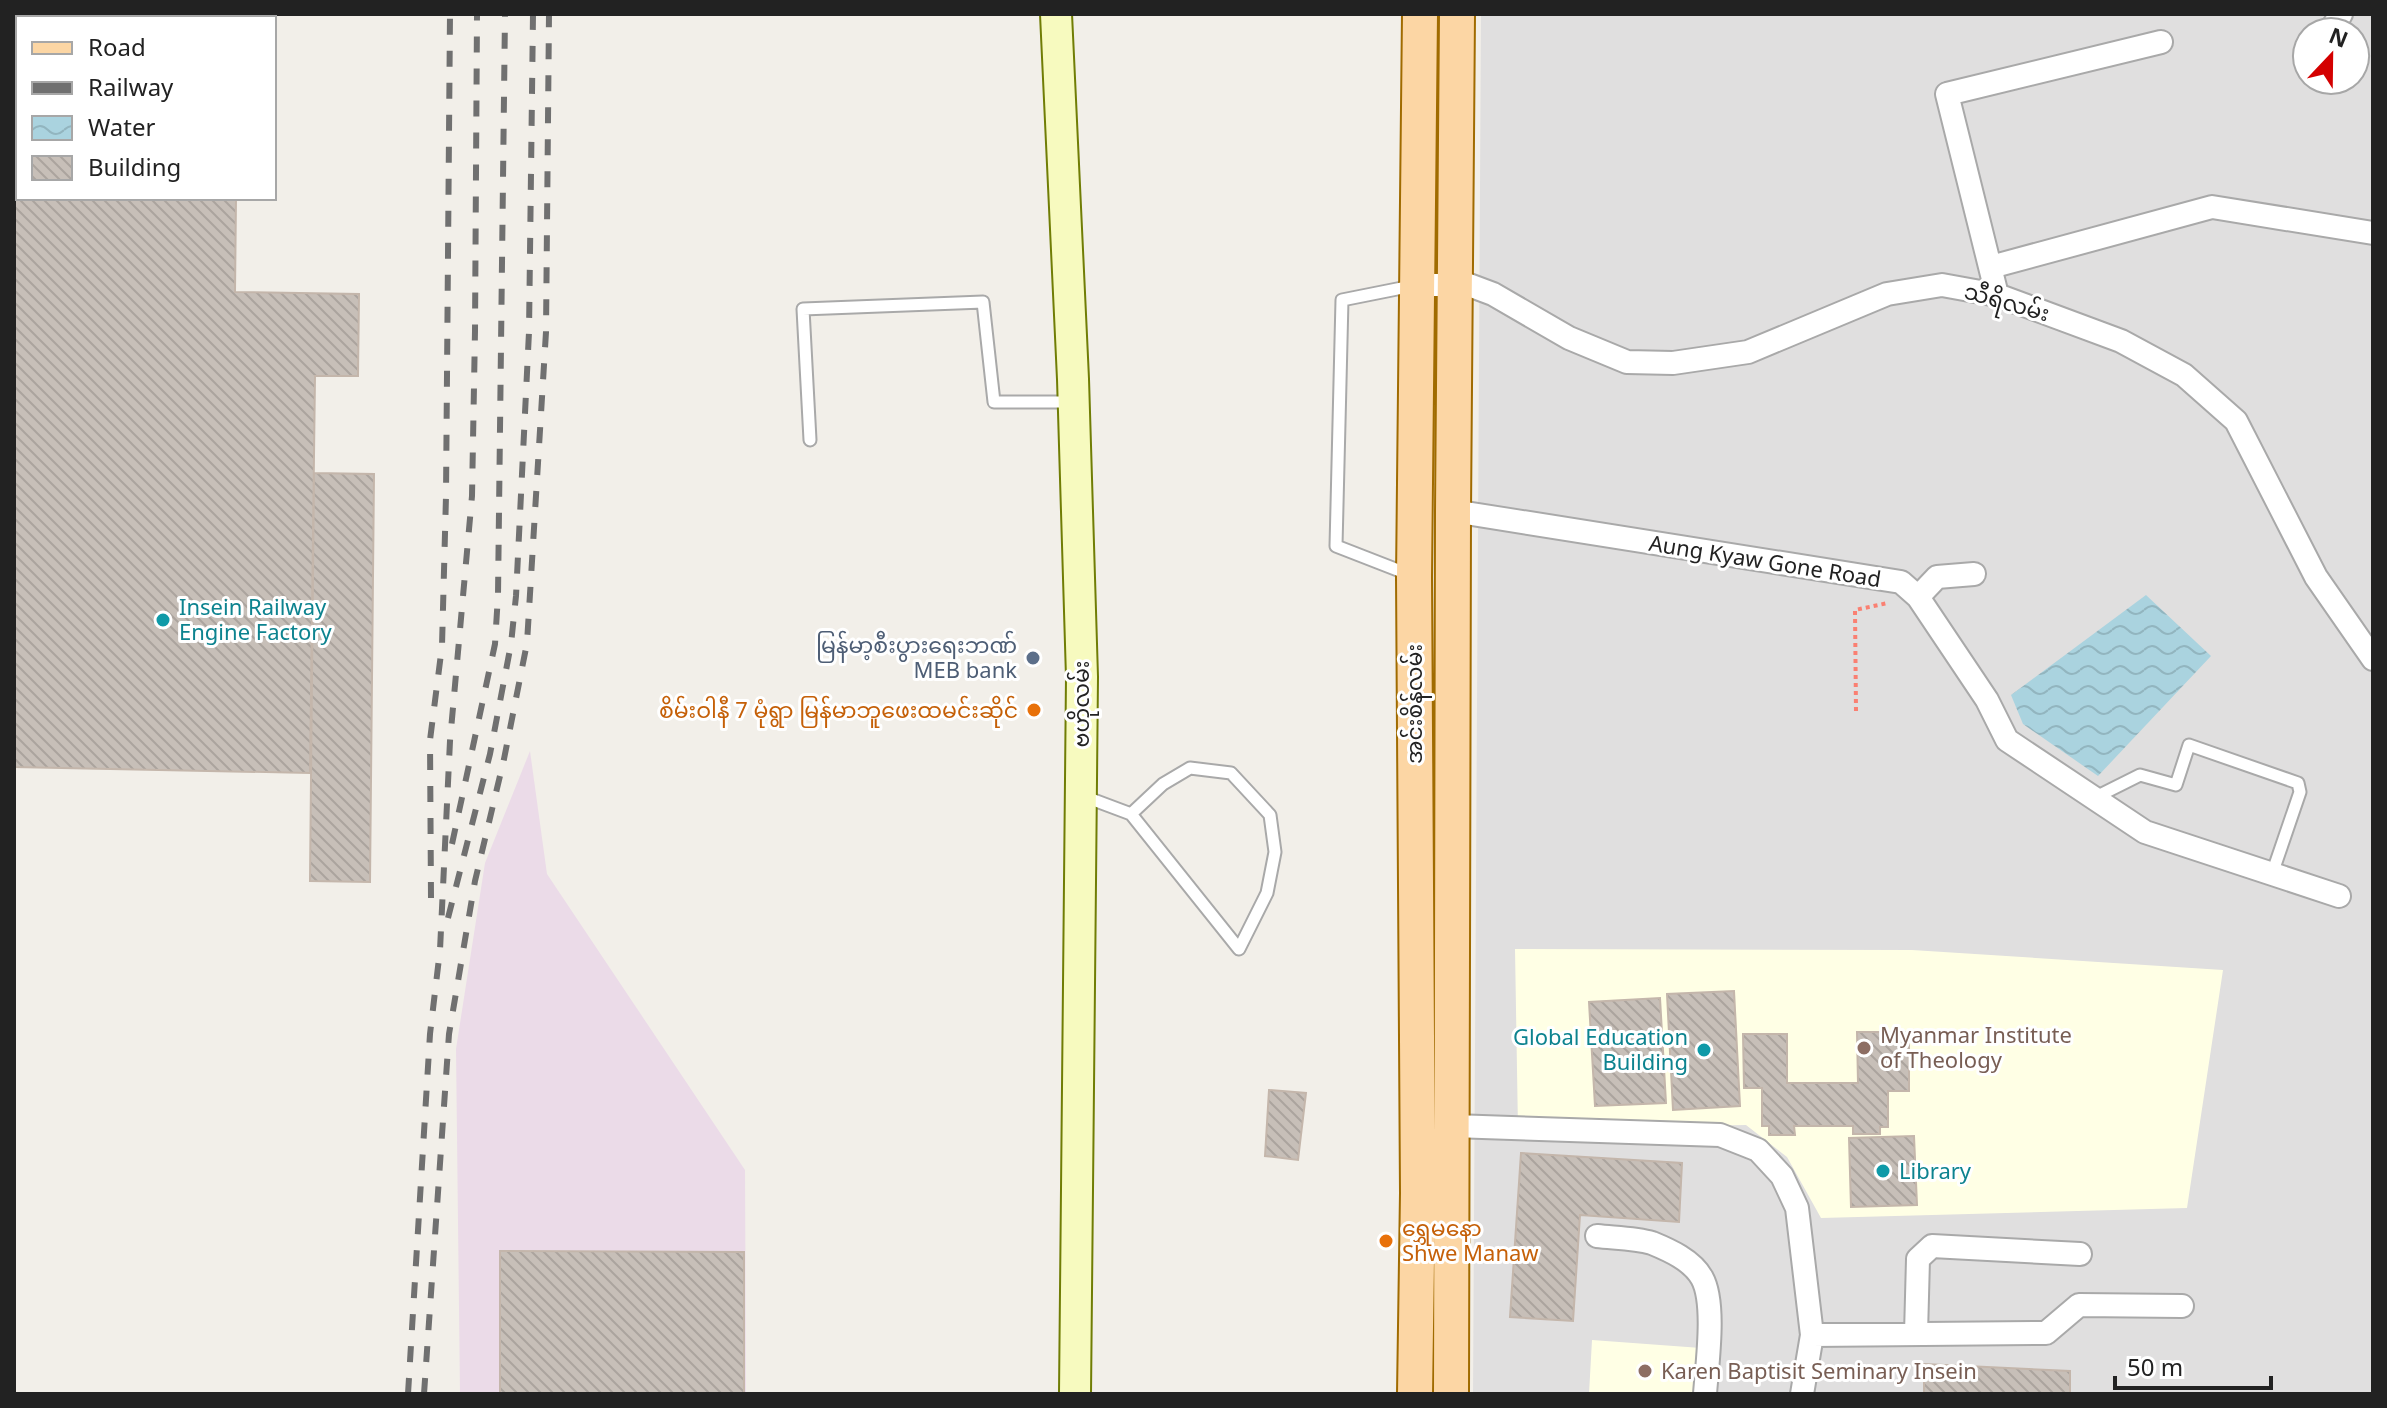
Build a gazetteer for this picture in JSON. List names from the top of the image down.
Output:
{
  "streets": {
    "main road": ["ဗဟိုလမ်း", "အင်းစိန်လမ်း"],
    "street": ["သီရိလမ်း", "Aung Kyaw Gone Road"]
  },
  "crossings": [
    ["သီရိလမ်း", "အင်းစိန်လမ်း"],
    ["Aung Kyaw Gone Road", "အင်းစိန်လမ်း"]
  ],
  "places": [
    "Insein Railway Engine Factory",
    "မြန်မာ့စီးပွားရေးဘဏ် MEB bank",
    "စိမ်းဝါနီ 7 မုံရွာ မြန်မာဘူဖေးထမင်းဆိုင်",
    "Myanmar Institute of Theology",
    "Global Education Building",
    "Library",
    "ရွှေမနော Shwe Manaw",
    "Karen Baptisit Seminary Insein"
  ],
  "legend": [
    "Road",
    "Railway",
    "Water",
    "Building"
  ],
  "scale_bar": "50 m",
  "north": "top"
}
